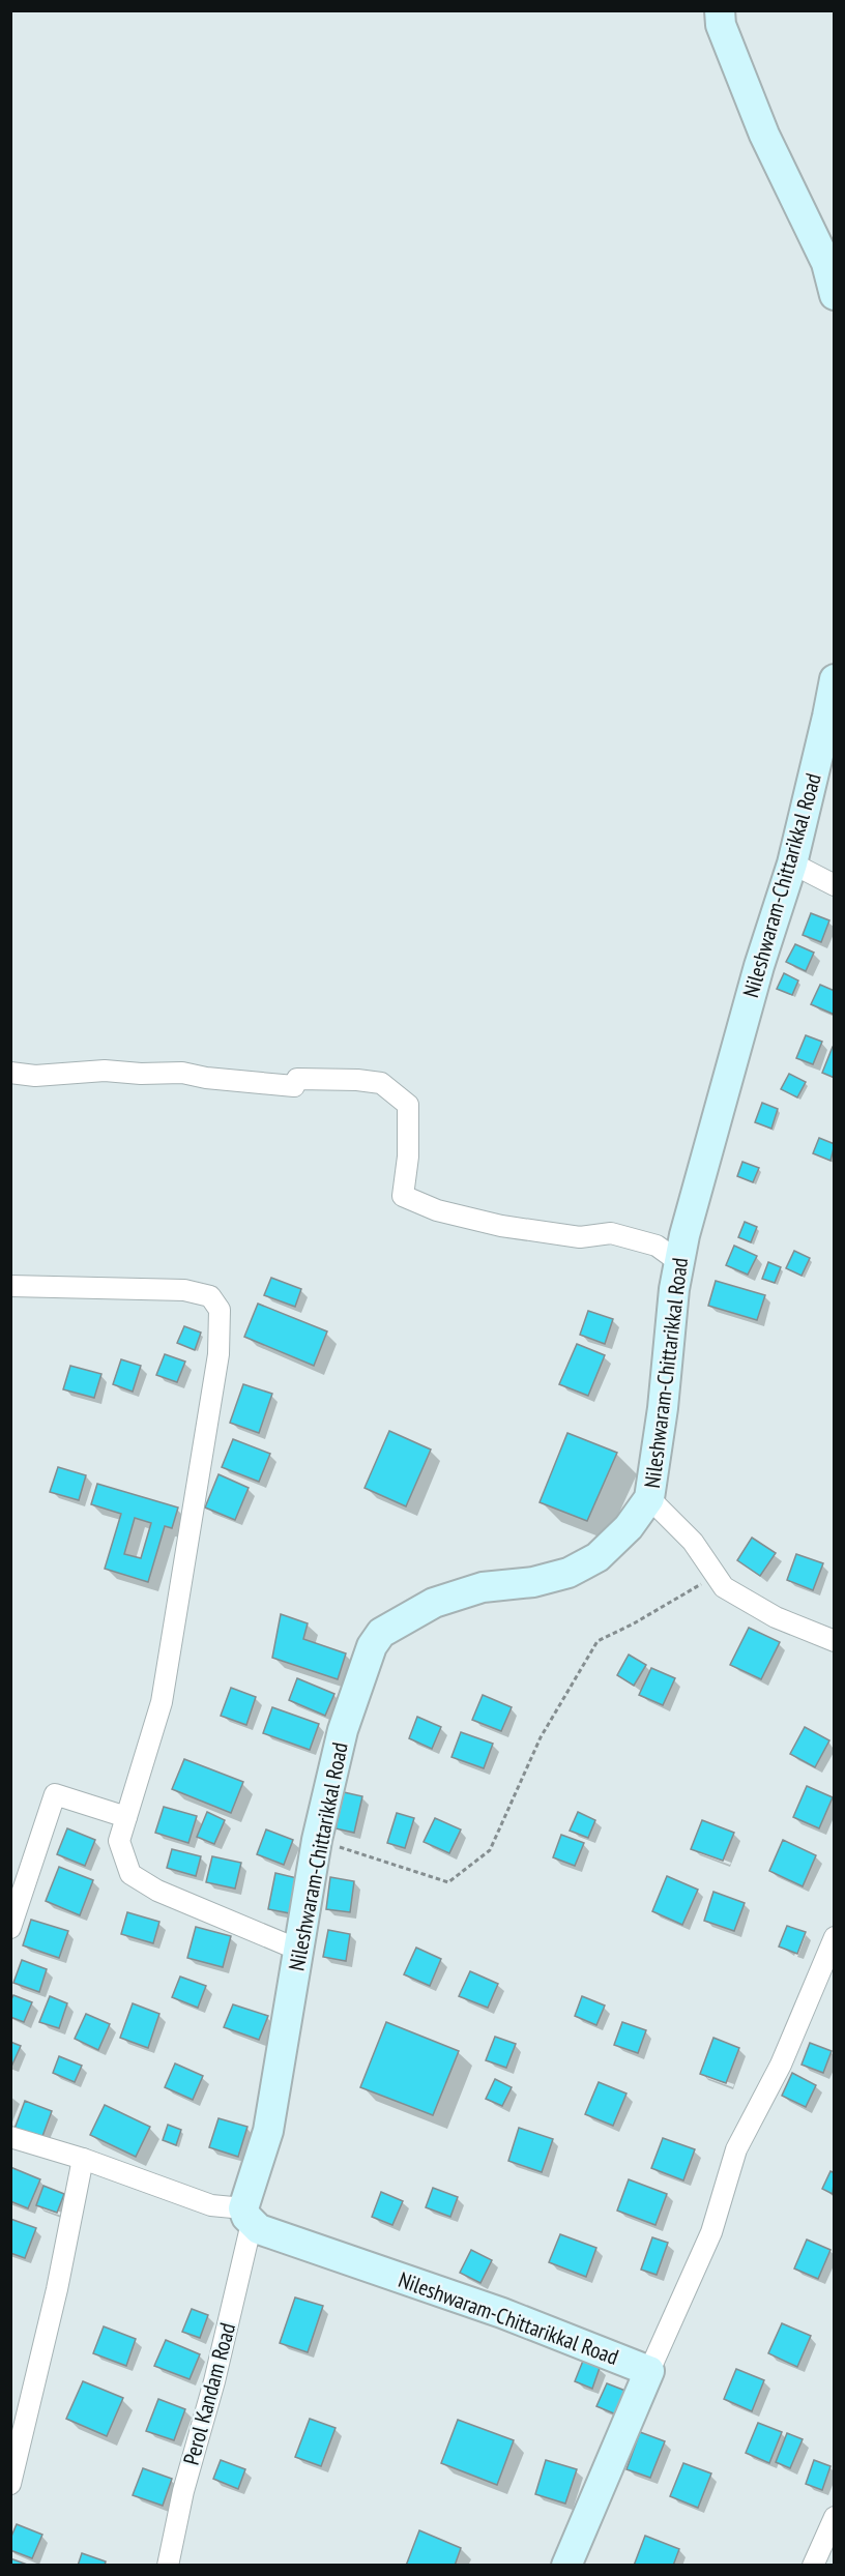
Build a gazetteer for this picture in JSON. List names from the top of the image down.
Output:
{
  "streets": {
    "main road": ["Nileshwaram-Chittarikkal Road"],
    "street": ["Perol Kandam Road"]
  },
  "crossings": [
    ["Nileshwaram-Chittarikkal Road", "Perol Kandam Road"]
  ]
}
